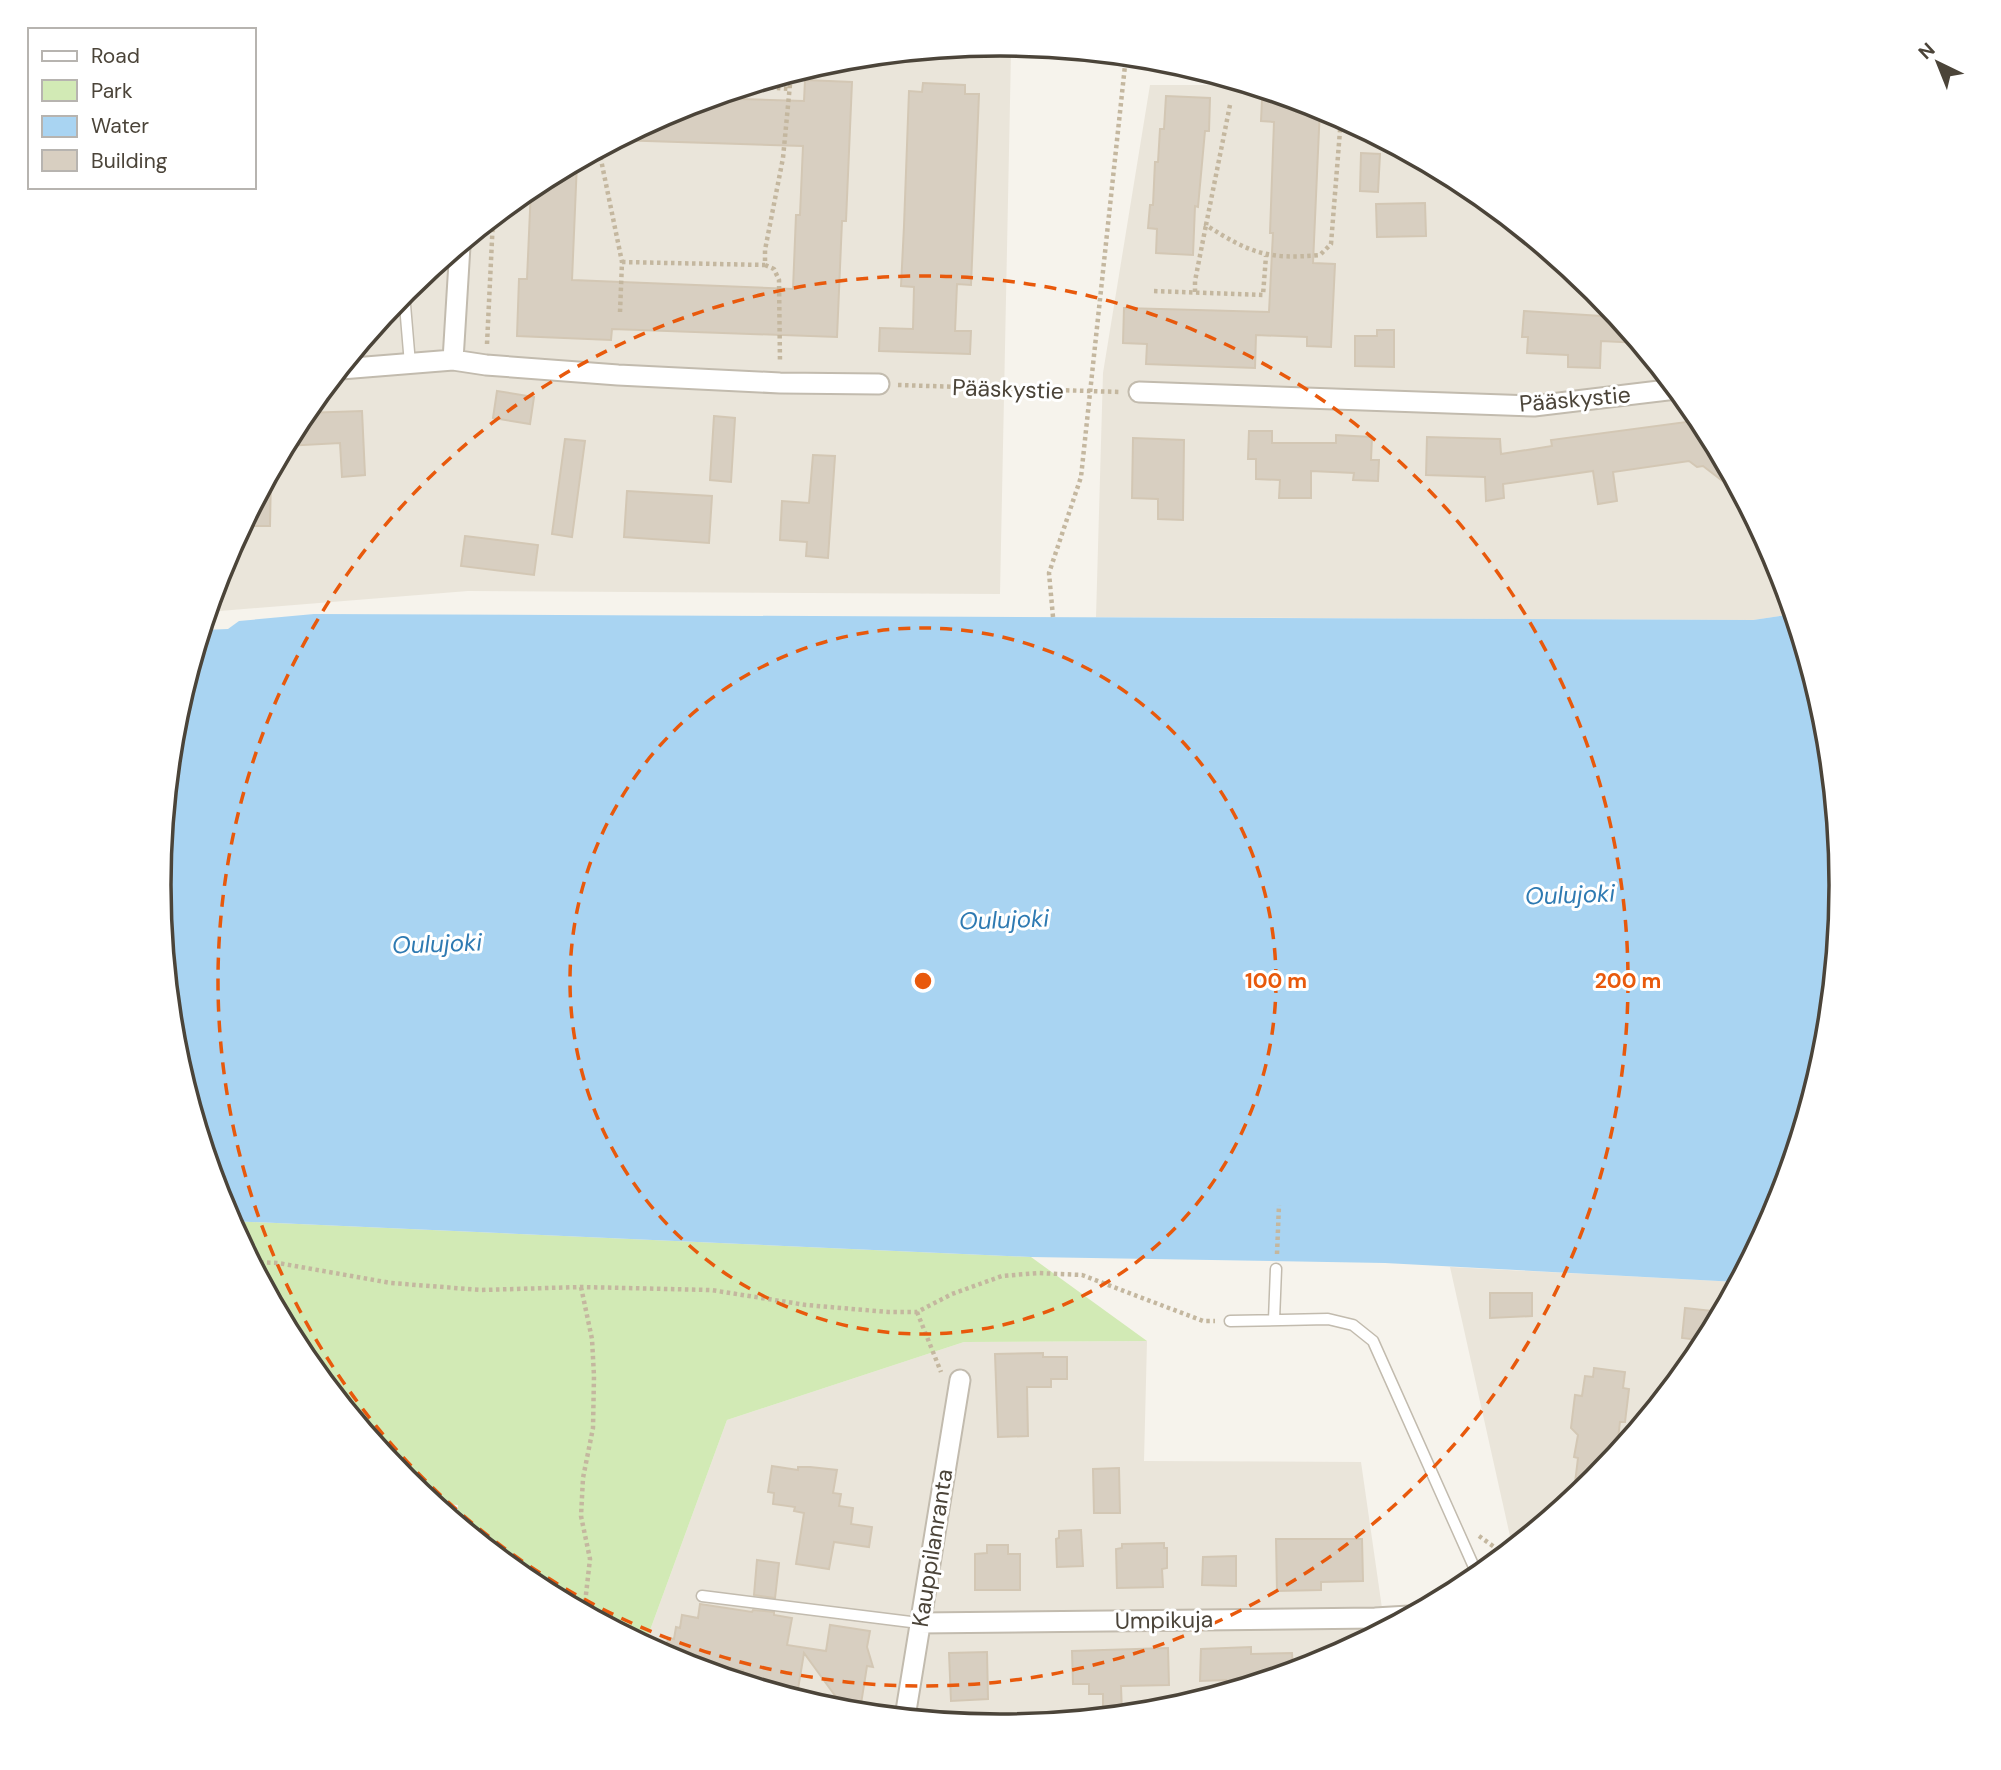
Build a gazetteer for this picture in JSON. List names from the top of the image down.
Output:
{
  "streets": {
    "street": ["Pääskystie", "Kauppilanranta", "Umpikuja"]
  },
  "crossings": [
    ["Kauppilanranta", "Umpikuja"]
  ],
  "water": ["Oulujoki"],
  "legend": [
    "Road",
    "Park",
    "Water",
    "Building"
  ],
  "north": "top left",
  "rings": ["100 m", "200 m"]
}
